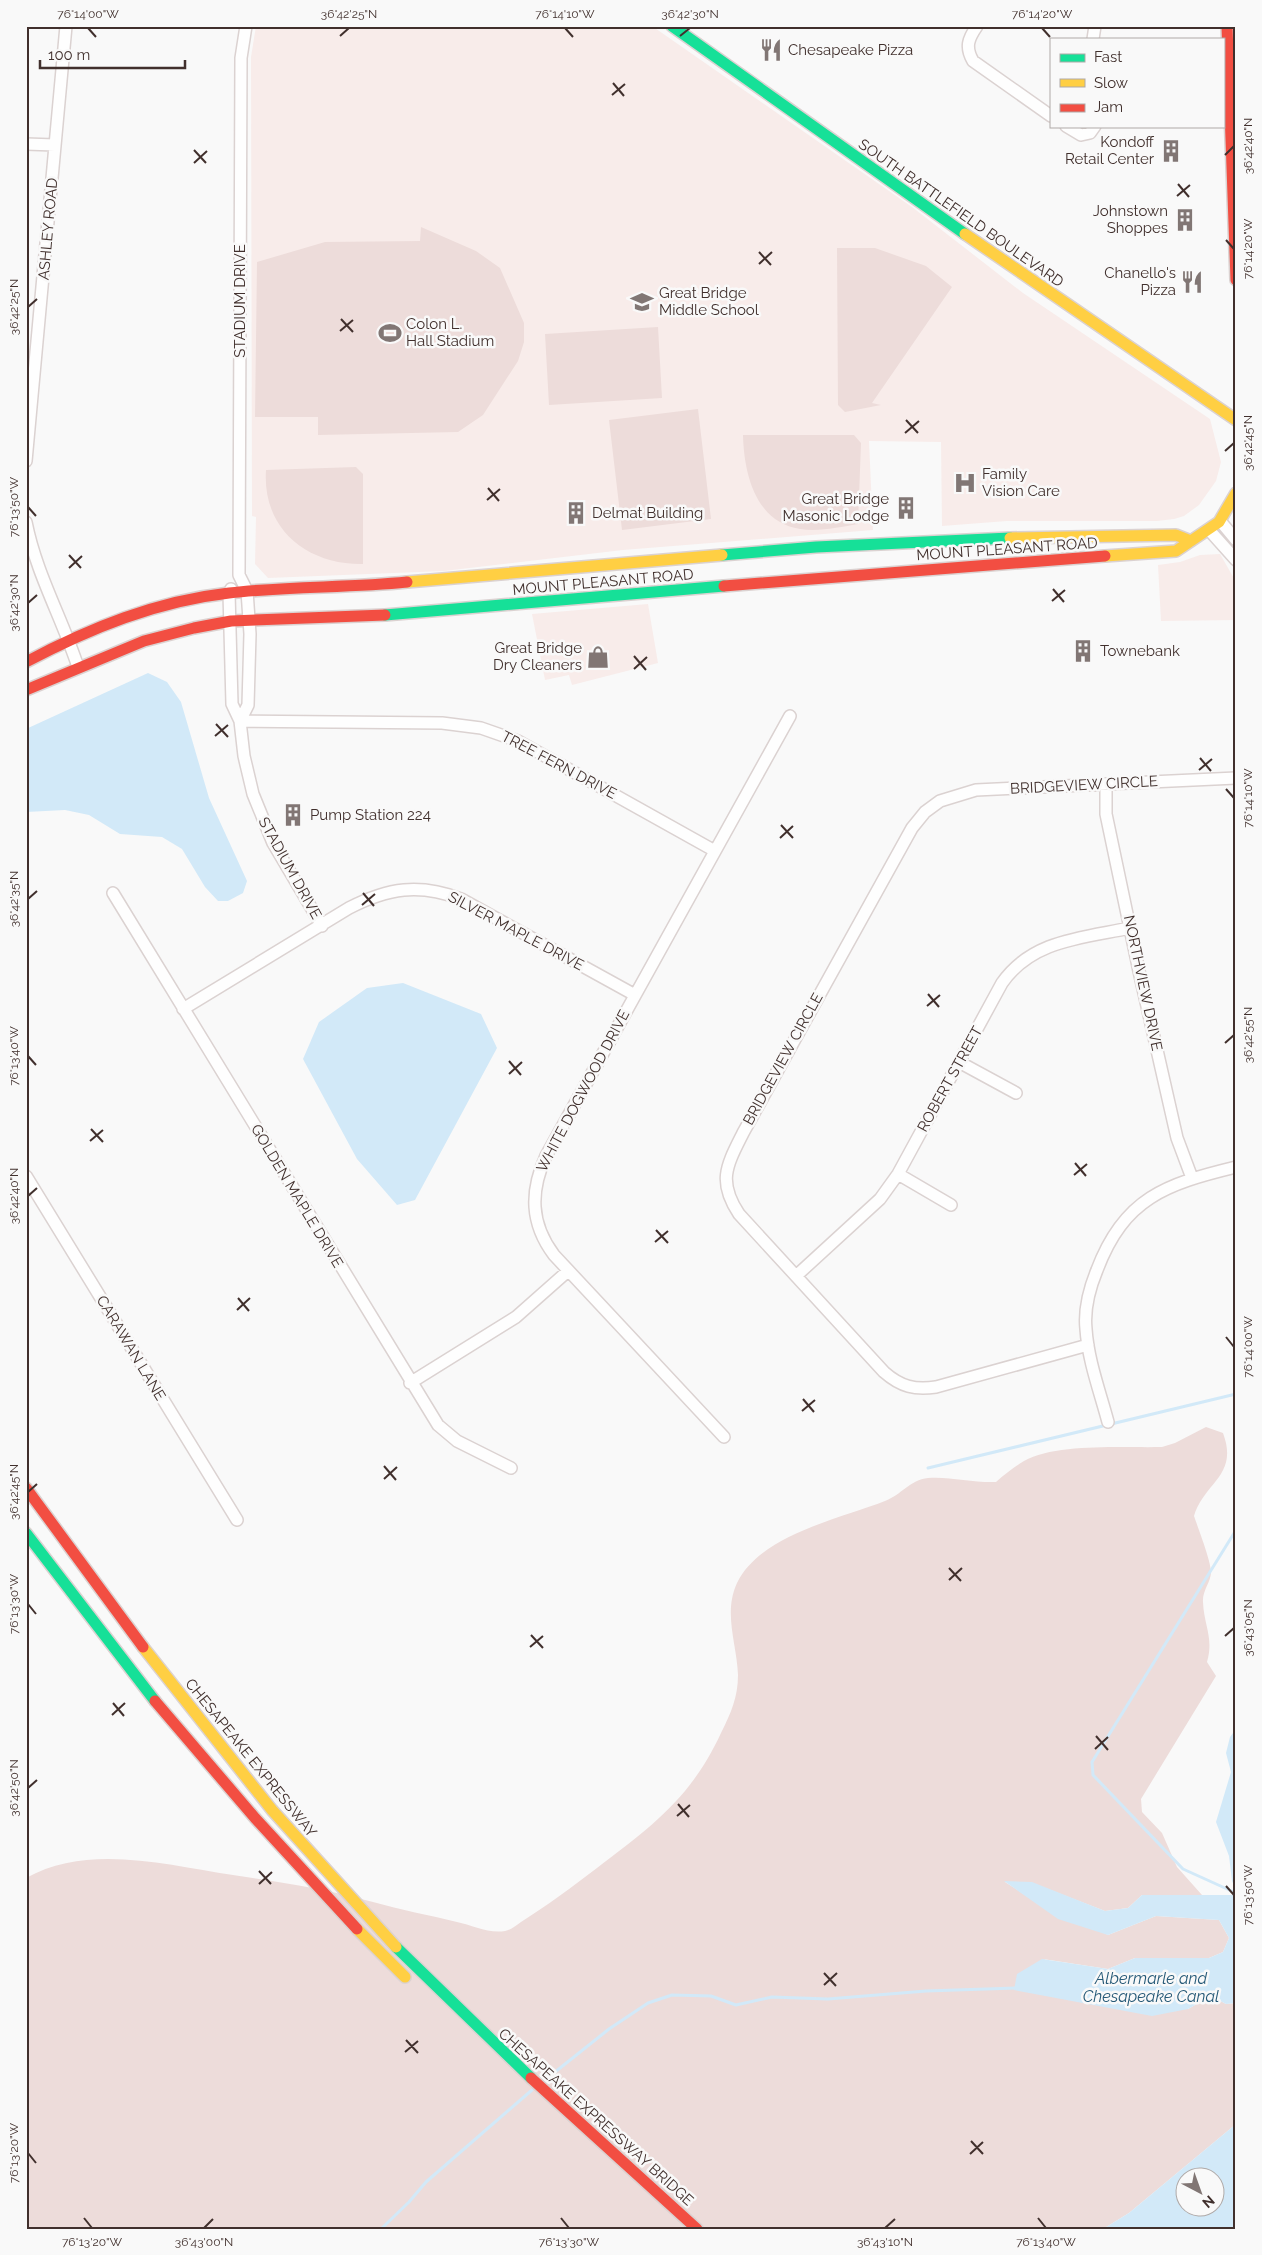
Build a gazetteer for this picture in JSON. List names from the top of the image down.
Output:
{
  "streets": {
    "main road": [
      "SOUTH BATTLEFIELD BOULEVARD",
      "MOUNT PLEASANT ROAD",
      "CHESAPEAKE EXPRESSWAY",
      "CHESAPEAKE EXPRESSWAY BRIDGE"
    ],
    "street": [
      "ASHLEY ROAD",
      "STADIUM DRIVE",
      "TREE FERN DRIVE",
      "BRIDGEVIEW CIRCLE",
      "SILVER MAPLE DRIVE",
      "NORTHVIEW DRIVE",
      "ROBERT STREET",
      "WHITE DOGWOOD DRIVE",
      "GOLDEN MAPLE DRIVE",
      "CARAWAN LANE"
    ]
  },
  "crossings": [
    ["STADIUM DRIVE", "MOUNT PLEASANT ROAD"],
    ["STADIUM DRIVE", "TREE FERN DRIVE"],
    ["STADIUM DRIVE", "SILVER MAPLE DRIVE"],
    ["TREE FERN DRIVE", "WHITE DOGWOOD DRIVE"],
    ["BRIDGEVIEW CIRCLE", "NORTHVIEW DRIVE"],
    ["BRIDGEVIEW CIRCLE", "ROBERT STREET"],
    ["SILVER MAPLE DRIVE", "WHITE DOGWOOD DRIVE"],
    ["SILVER MAPLE DRIVE", "GOLDEN MAPLE DRIVE"],
    ["NORTHVIEW DRIVE", "ROBERT STREET"],
    ["CHESAPEAKE EXPRESSWAY", "CHESAPEAKE EXPRESSWAY BRIDGE"]
  ],
  "water": ["Albermarle and Chesapeake Canal"],
  "places": {
    "restaurant": ["Chesapeake Pizza", "Chanello's Pizza"],
    "building": [
      "Kondoff Retail Center",
      "Johnstown Shoppes",
      "Great Bridge Masonic Lodge",
      "Delmat Building",
      "Townebank",
      "Pump Station 224"
    ],
    "school or university": ["Great Bridge Middle School"],
    "sports": ["Colon L. Hall Stadium"],
    "hospital": ["Family Vision Care"],
    "shop": ["Great Bridge Dry Cleaners"]
  },
  "legend": ["Fast", "Slow", "Jam"],
  "scale_bar": "100 m",
  "north": "bottom right",
  "coordinates": [
    "76°14'00\"W",
    "36°42'25\"N",
    "76°14'10\"W",
    "36°42'30\"N",
    "76°14'20\"W",
    "36°42'40\"N",
    "36°42'45\"N",
    "76°13'50\"W",
    "36°42'35\"N",
    "36°42'55\"N",
    "76°13'40\"W",
    "76°13'30\"W",
    "36°43'05\"N",
    "36°42'50\"N",
    "76°13'20\"W",
    "36°43'00\"N",
    "36°43'10\"N"
  ]
}
